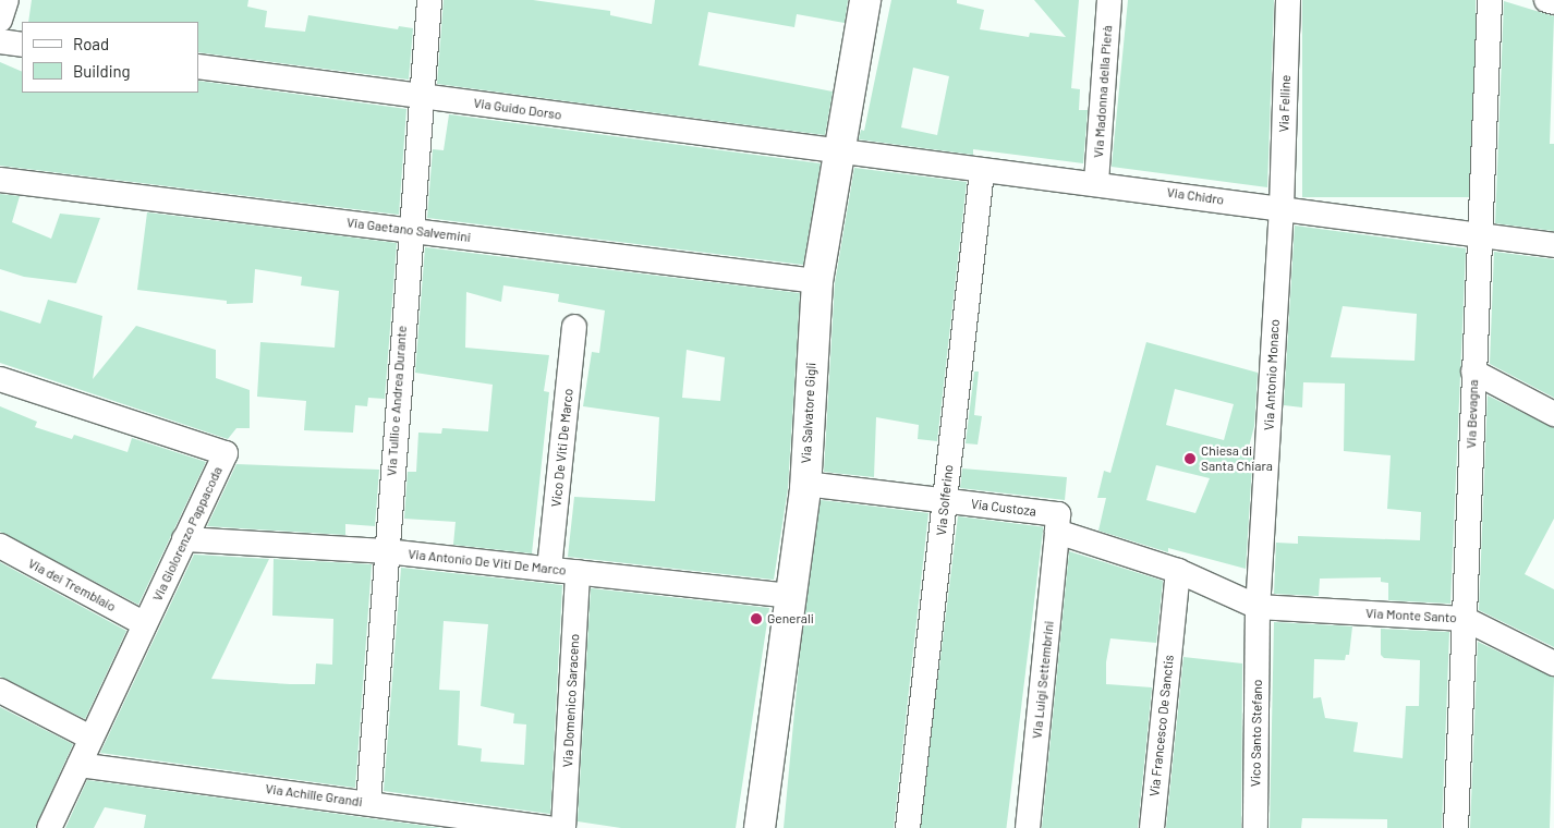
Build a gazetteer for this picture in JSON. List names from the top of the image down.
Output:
{
  "streets": {
    "street": [
      "Via Madonna della Pierà",
      "Via Felline",
      "Via Guido Dorso",
      "Via Chidro",
      "Via Gaetano Salvemini",
      "Via Antonio Monaco",
      "Via Tullio e Andrea Durante",
      "Via Salvatore Gigli",
      "Via Bevagna",
      "Vico De Viti De Marco",
      "Via Solferino",
      "Via Custoza",
      "Via Giolorenzo Pappacoda",
      "Via Antonio De Viti De Marco",
      "Via dei Tremblaio",
      "Via Monte Santo",
      "Via Luigi Settembrini",
      "Via Domenico Saraceno",
      "Via Francesco De Sanctis",
      "Vico Santo Stefano",
      "Via Achille Grandi"
    ]
  },
  "crossings": [
    ["Via Madonna della Pierà", "Via Chidro"],
    ["Via Felline", "Via Chidro"],
    ["Via Felline", "Via Antonio Monaco"],
    ["Via Guido Dorso", "Via Chidro"],
    ["Via Guido Dorso", "Via Tullio e Andrea Durante"],
    ["Via Guido Dorso", "Via Salvatore Gigli"],
    ["Via Chidro", "Via Antonio Monaco"],
    ["Via Chidro", "Via Salvatore Gigli"],
    ["Via Chidro", "Via Bevagna"],
    ["Via Chidro", "Via Solferino"],
    ["Via Gaetano Salvemini", "Via Tullio e Andrea Durante"],
    ["Via Gaetano Salvemini", "Via Salvatore Gigli"],
    ["Via Antonio Monaco", "Via Monte Santo"],
    ["Via Antonio Monaco", "Vico Santo Stefano"],
    ["Via Tullio e Andrea Durante", "Via Antonio De Viti De Marco"],
    ["Via Tullio e Andrea Durante", "Via Achille Grandi"],
    ["Via Salvatore Gigli", "Via Custoza"],
    ["Via Salvatore Gigli", "Via Antonio De Viti De Marco"],
    ["Via Bevagna", "Via Monte Santo"],
    ["Vico De Viti De Marco", "Via Antonio De Viti De Marco"],
    ["Via Solferino", "Via Custoza"],
    ["Via Custoza", "Via Luigi Settembrini"],
    ["Via Giolorenzo Pappacoda", "Via Antonio De Viti De Marco"],
    ["Via Giolorenzo Pappacoda", "Via dei Tremblaio"],
    ["Via Giolorenzo Pappacoda", "Via Achille Grandi"],
    ["Via Antonio De Viti De Marco", "Via Domenico Saraceno"]
  ],
  "places": ["Chiesa di Santa Chiara", "Generali"],
  "legend": ["Road", "Building"]
}
